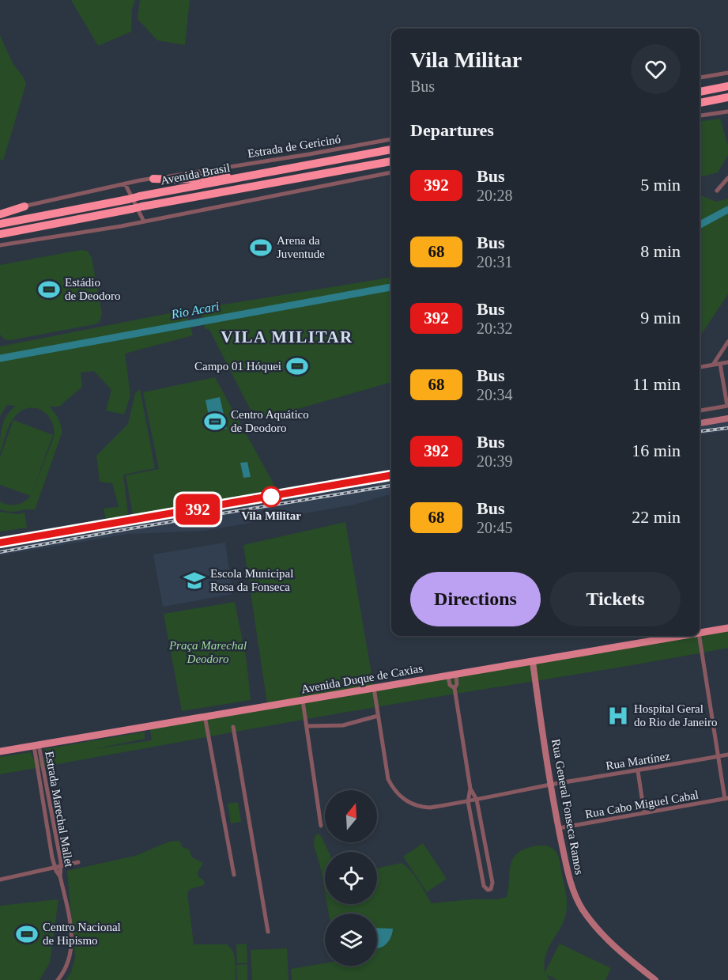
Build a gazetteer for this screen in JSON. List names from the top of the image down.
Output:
{
  "streets": {
    "highway": ["Avenida Brasil"],
    "main road": ["Avenida Duque de Caxias"],
    "street": [
      "Estrada de Gericinó",
      "Rua Martínez",
      "Rua Cabo Miguel Cabal",
      "Rua General Fonseca Ramos",
      "Estrada Marechal Mallet"
    ]
  },
  "crossings": [
    ["Avenida Duque de Caxias", "Rua General Fonseca Ramos"],
    ["Avenida Duque de Caxias", "Estrada Marechal Mallet"],
    ["Rua Martínez", "Rua General Fonseca Ramos"],
    ["Rua Cabo Miguel Cabal", "Rua General Fonseca Ramos"]
  ],
  "districts": ["VILA MILITAR"],
  "water": ["Rio Acari"],
  "parks": ["Praça Marechal Deodoro"],
  "places": {
    "sports": [
      "Arena da Juventude",
      "Estádio de Deodoro",
      "Campo 01 Hóquei",
      "Centro Aquático de Deodoro",
      "Centro Nacional de Hipismo"
    ],
    "other": ["Vila Militar"],
    "school or university": ["Escola Municipal Rosa da Fonseca"],
    "hospital": ["Hospital Geral do Rio de Janeiro"]
  },
  "lines": ["bus line 392"],
  "north": "top",
  "page": {
    "on_map": "392",
    "heading": [
      ["Vila Militar", "Bus"],
      "Departures"
    ],
    "list": [
      {
        "mark": "392",
        "name": "Bus",
        "note": "20:28",
        "value": "5 min"
      },
      {
        "mark": "68",
        "name": "Bus",
        "note": "20:31",
        "value": "8 min"
      },
      {
        "mark": "392",
        "name": "Bus",
        "note": "20:32",
        "value": "9 min"
      },
      {
        "mark": "68",
        "name": "Bus",
        "note": "20:34",
        "value": "11 min"
      },
      {
        "mark": "392",
        "name": "Bus",
        "note": "20:39",
        "value": "16 min"
      },
      {
        "mark": "68",
        "name": "Bus",
        "note": "20:45",
        "value": "22 min"
      }
    ],
    "buttons": ["Directions", "Tickets"]
  }
}
